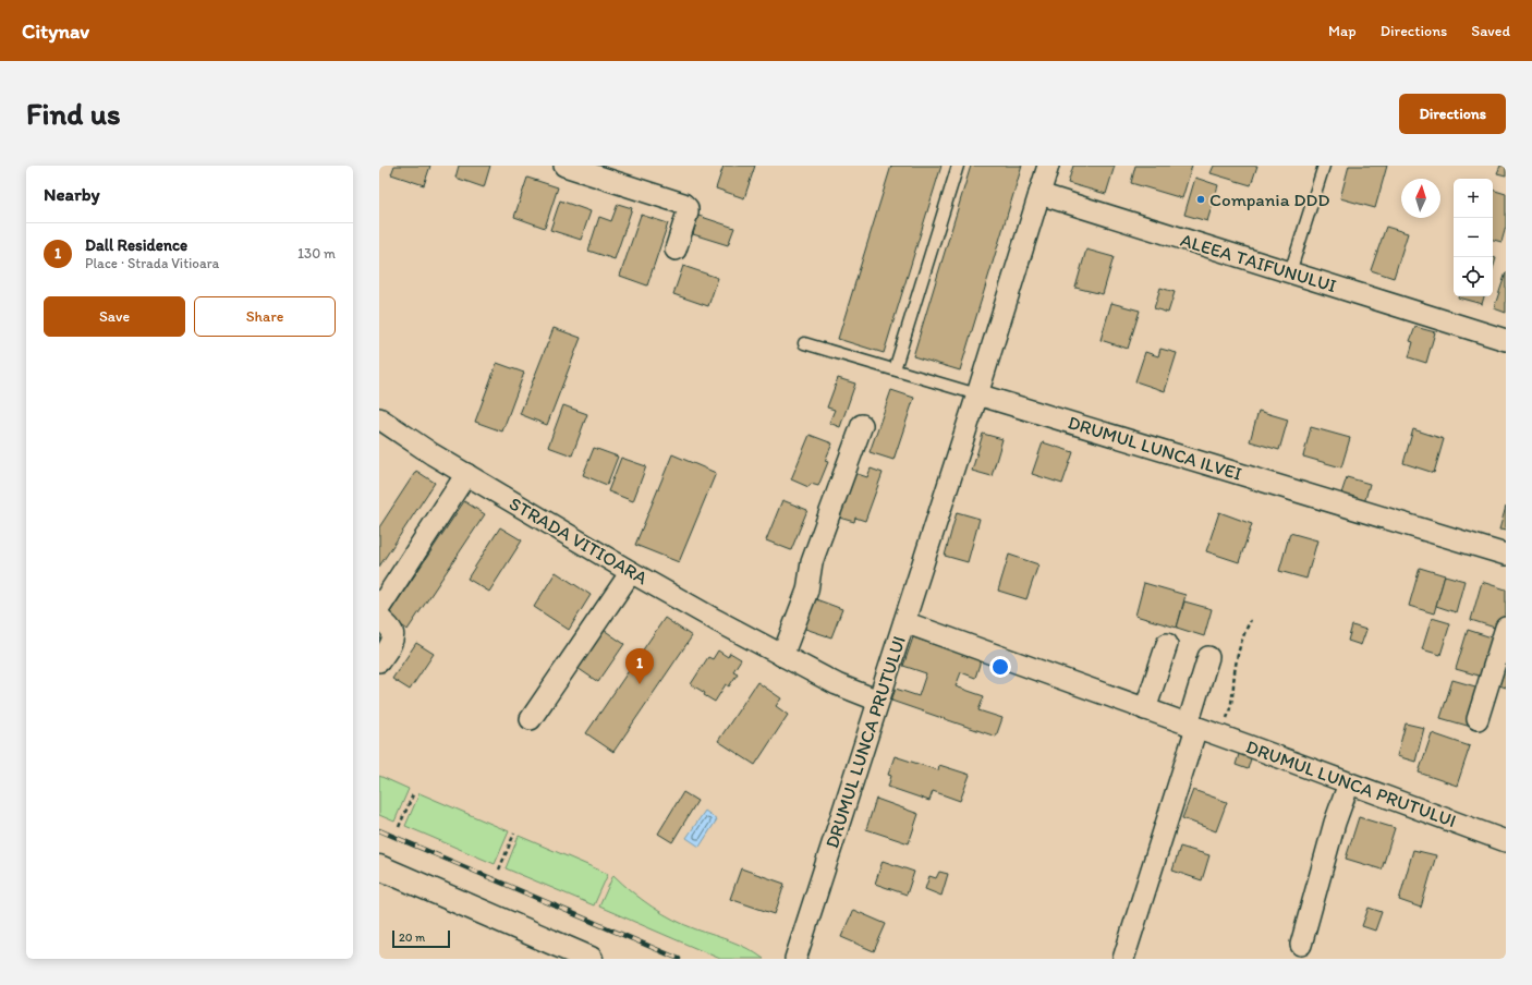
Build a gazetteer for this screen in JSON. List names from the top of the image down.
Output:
{
  "streets": {
    "street": [
      "ALEEA TAIFUNULUI",
      "DRUMUL LUNCA ILVEI",
      "STRADA VITIOARA",
      "DRUMUL LUNCA PRUTULUI"
    ]
  },
  "crossings": [
    ["STRADA VITIOARA", "DRUMUL LUNCA PRUTULUI"]
  ],
  "places": ["Compania DDD"],
  "scale_bar": "20 m",
  "north": "top",
  "page": {
    "header": "Citynav",
    "nav": ["Map", "Directions", "Saved"],
    "buttons": [
      "Directions",
      ["Save", "Share"]
    ],
    "title": "Find us",
    "heading": "Nearby",
    "map_buttons": ["+", "−"],
    "list": [
      {
        "mark": "1",
        "name": "Dall Residence",
        "note": "Place · Strada Vitioara",
        "value": "130 m"
      }
    ],
    "pins": "1",
    "scale": "20 m"
  }
}
